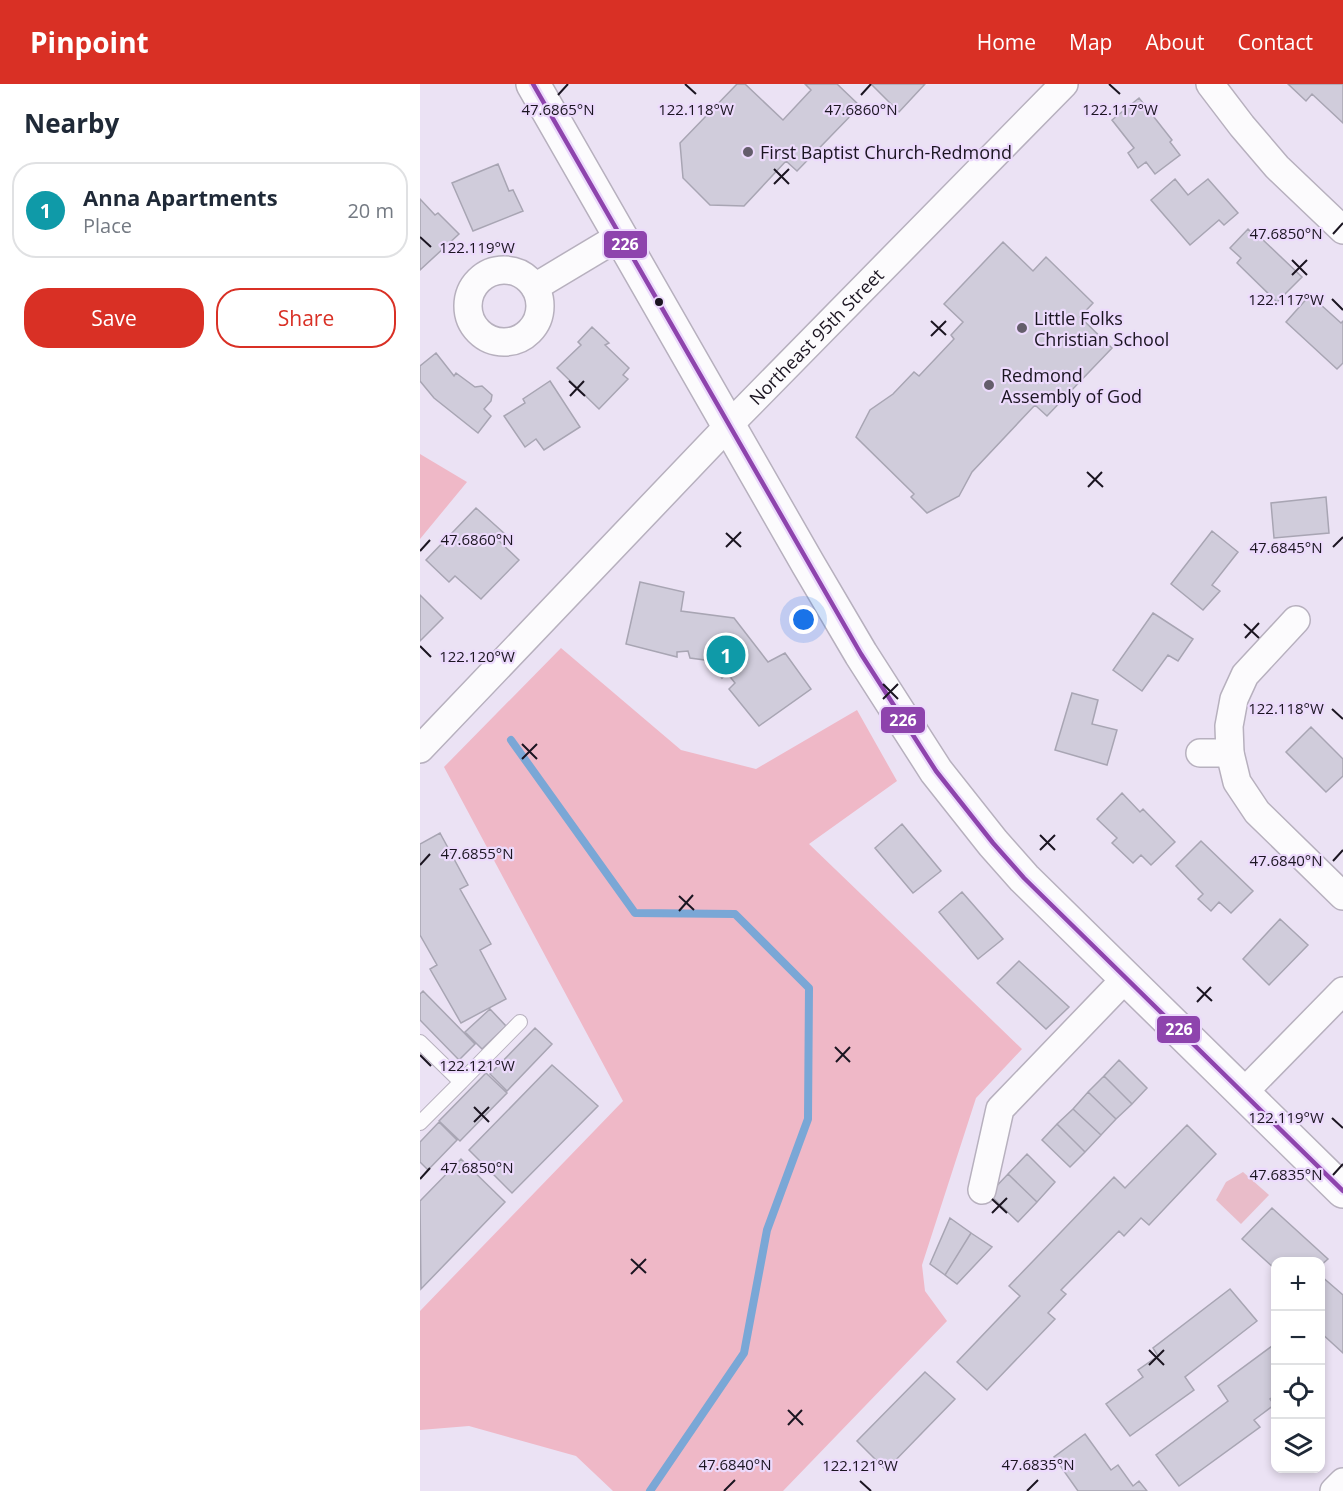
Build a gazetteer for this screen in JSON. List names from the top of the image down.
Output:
{
  "streets": {
    "street": ["Northeast 95th Street"]
  },
  "places": ["First Baptist Church-Redmond", "Little Folks Christian School", "Redmond Assembly of God"],
  "lines": ["transit line 226"],
  "page": {
    "header": "Pinpoint",
    "nav": [
      "Home",
      "Map",
      "About",
      "Contact"
    ],
    "heading": "Nearby",
    "list": [
      {
        "mark": "1",
        "name": "Anna Apartments",
        "note": "Place",
        "value": "20 m"
      }
    ],
    "buttons": ["Save", "Share"],
    "pins": "1",
    "map_buttons": ["+", "−"]
  },
  "coordinates": [
    "122.118°W",
    "122.117°W",
    "47.6865°N",
    "47.6860°N",
    "47.6850°N",
    "122.119°W",
    "47.6845°N",
    "122.120°W",
    "47.6855°N",
    "47.6840°N",
    "122.121°W",
    "47.6835°N"
  ]
}
